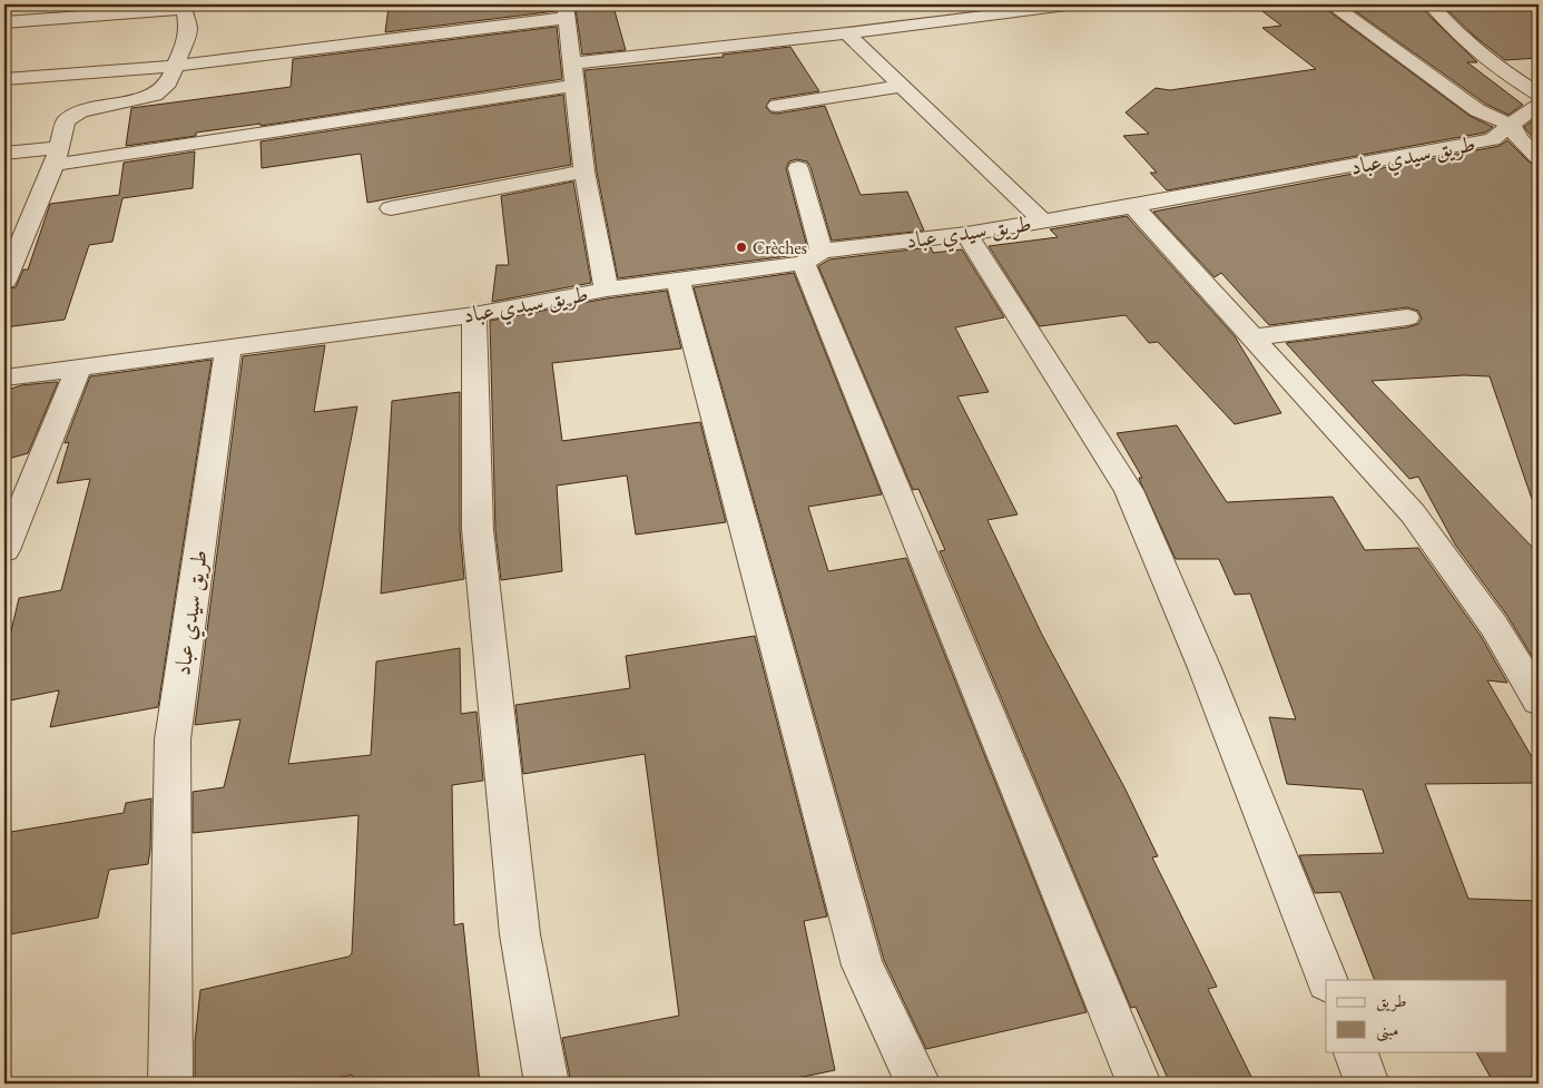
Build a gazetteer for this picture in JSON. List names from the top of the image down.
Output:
{
  "streets": {
    "street": ["طريق سيدي عباد"]
  },
  "places": ["Crèches"],
  "legend": ["طريق", "مبنى"]
}
